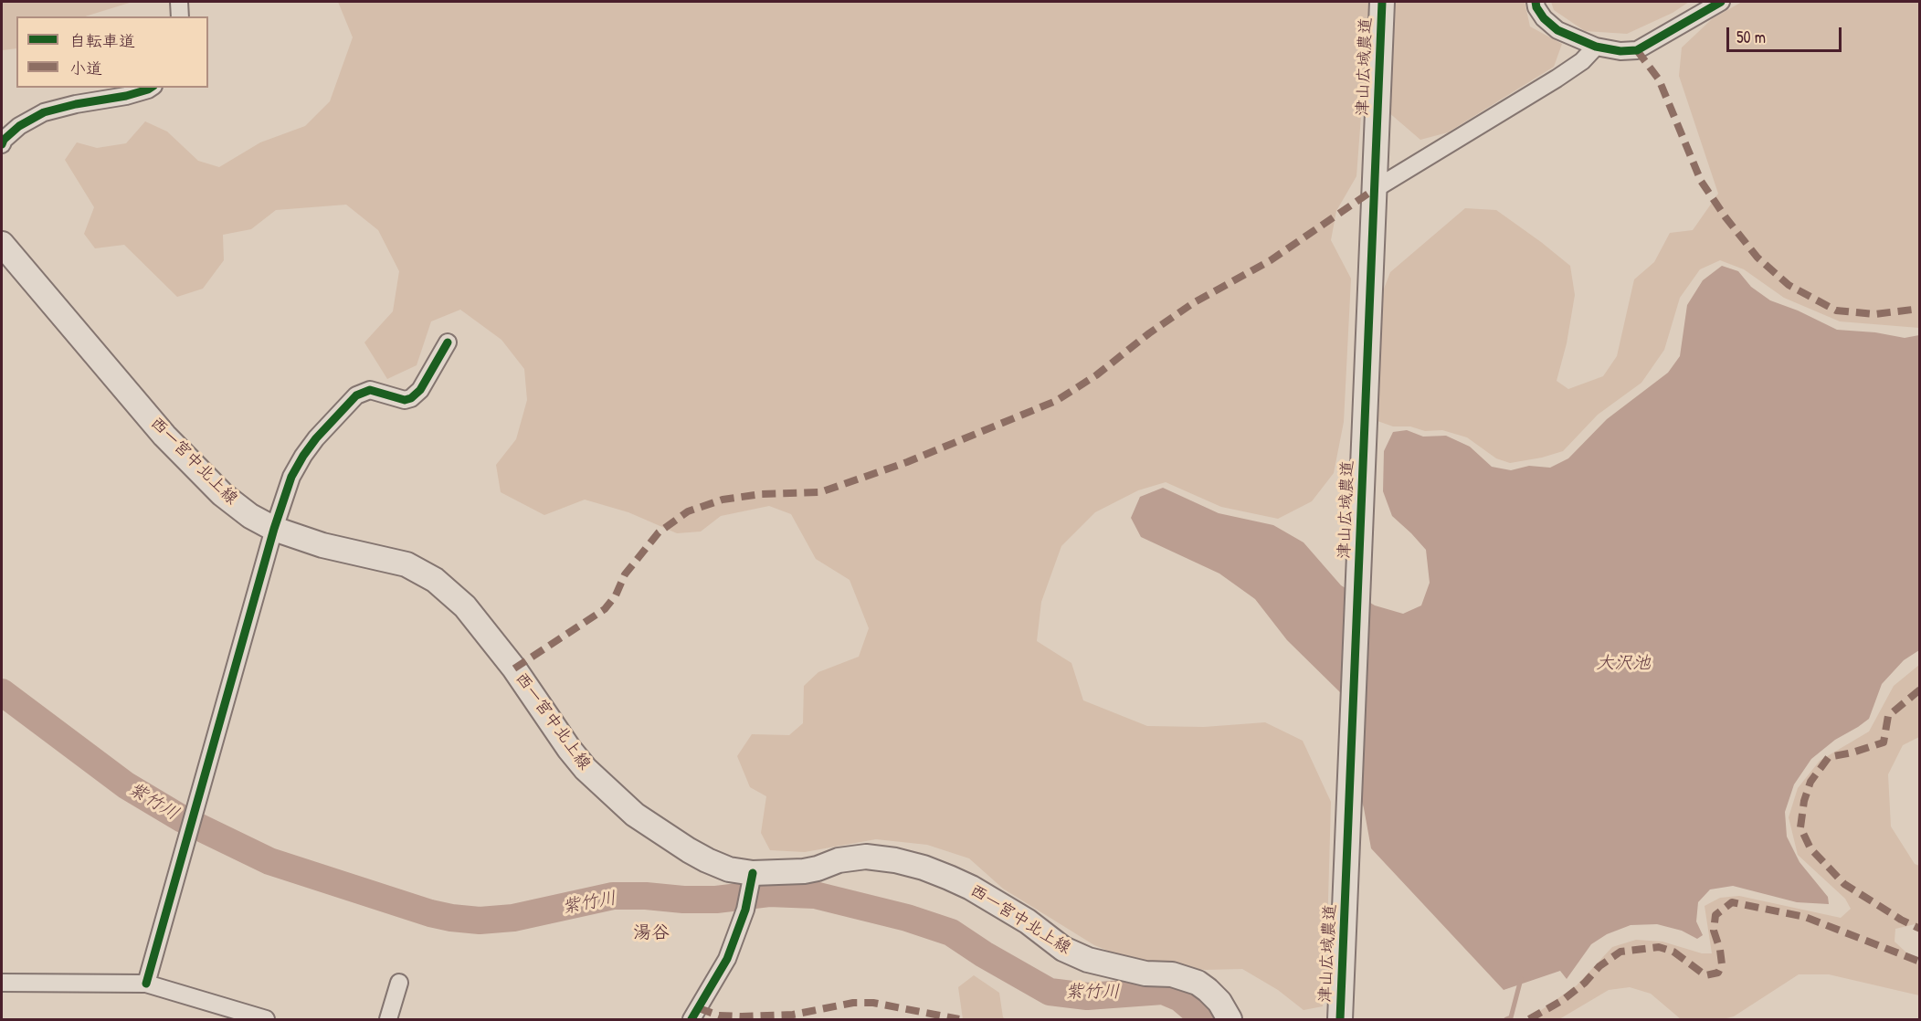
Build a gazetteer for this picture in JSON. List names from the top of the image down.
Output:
{
  "streets": {
    "main road": ["津山広域農道", "西一宮中北上線"]
  },
  "districts": ["湯谷"],
  "water": ["大沢池", "紫竹川"],
  "legend": ["自転車道", "小道"],
  "scale_bar": "50 m"
}
